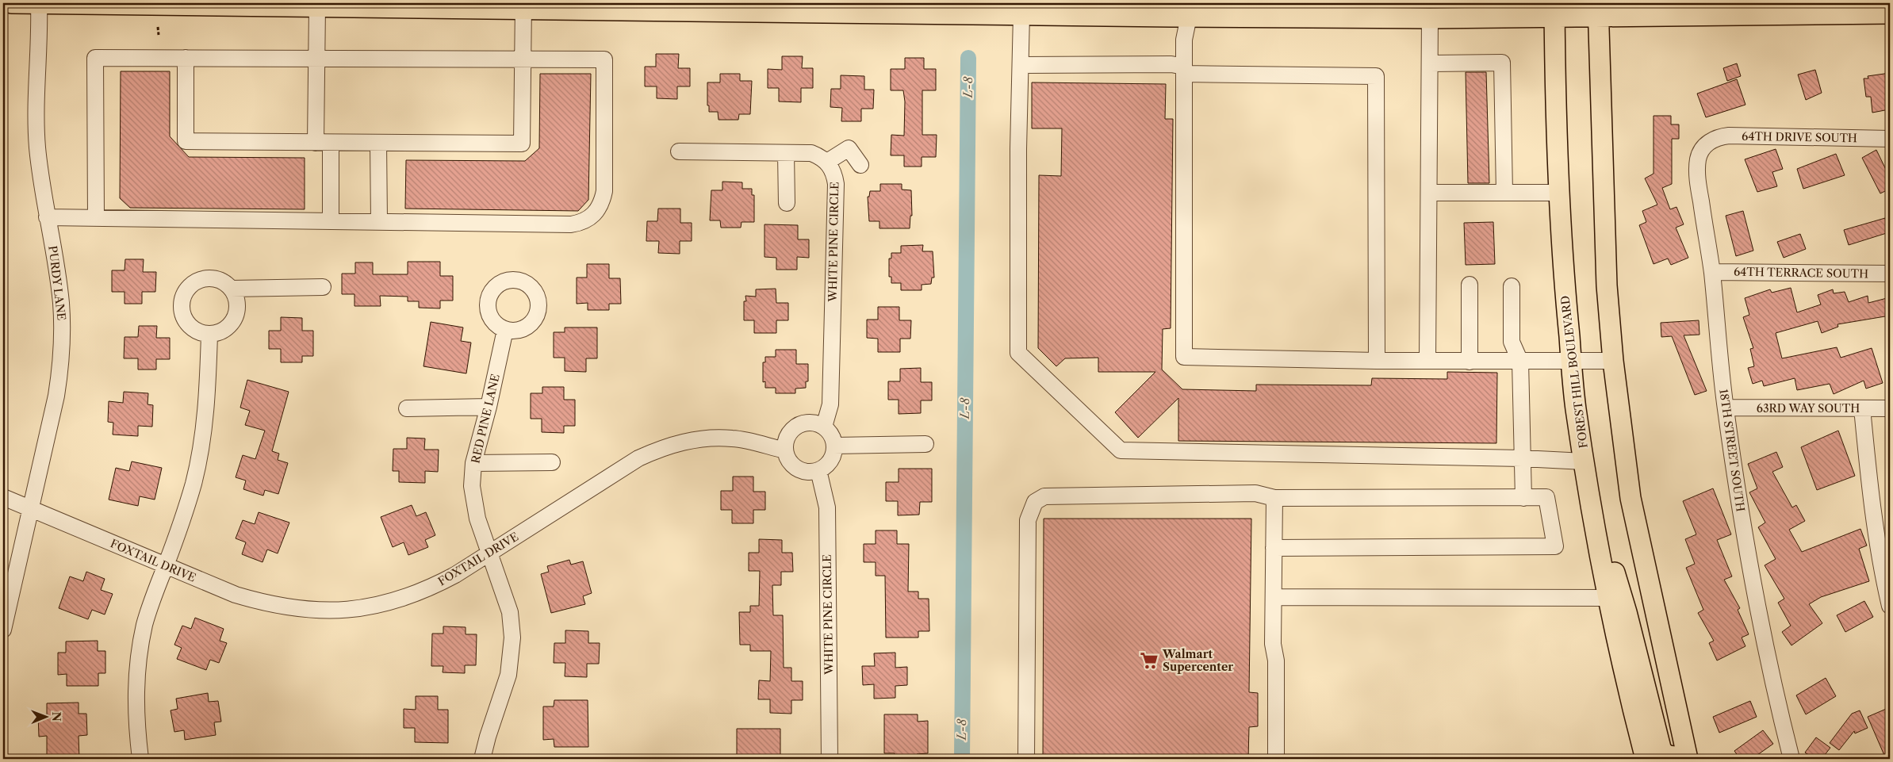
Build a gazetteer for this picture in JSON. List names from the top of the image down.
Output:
{
  "streets": {
    "main road": ["FOREST HILL BOULEVARD"],
    "street": [
      "64TH DRIVE SOUTH",
      "WHITE PINE CIRCLE",
      "64TH TERRACE SOUTH",
      "PURDY LANE",
      "63RD WAY SOUTH",
      "RED PINE LANE",
      "18TH STREET SOUTH",
      "FOXTAIL DRIVE"
    ]
  },
  "crossings": [
    ["64TH DRIVE SOUTH", "18TH STREET SOUTH"],
    ["WHITE PINE CIRCLE", "FOXTAIL DRIVE"],
    ["64TH TERRACE SOUTH", "18TH STREET SOUTH"],
    ["PURDY LANE", "FOXTAIL DRIVE"],
    ["63RD WAY SOUTH", "18TH STREET SOUTH"],
    ["RED PINE LANE", "FOXTAIL DRIVE"]
  ],
  "water": ["L-8"],
  "places": {
    "supermarket": ["Walmart Supercenter"]
  },
  "north": "right"
}
